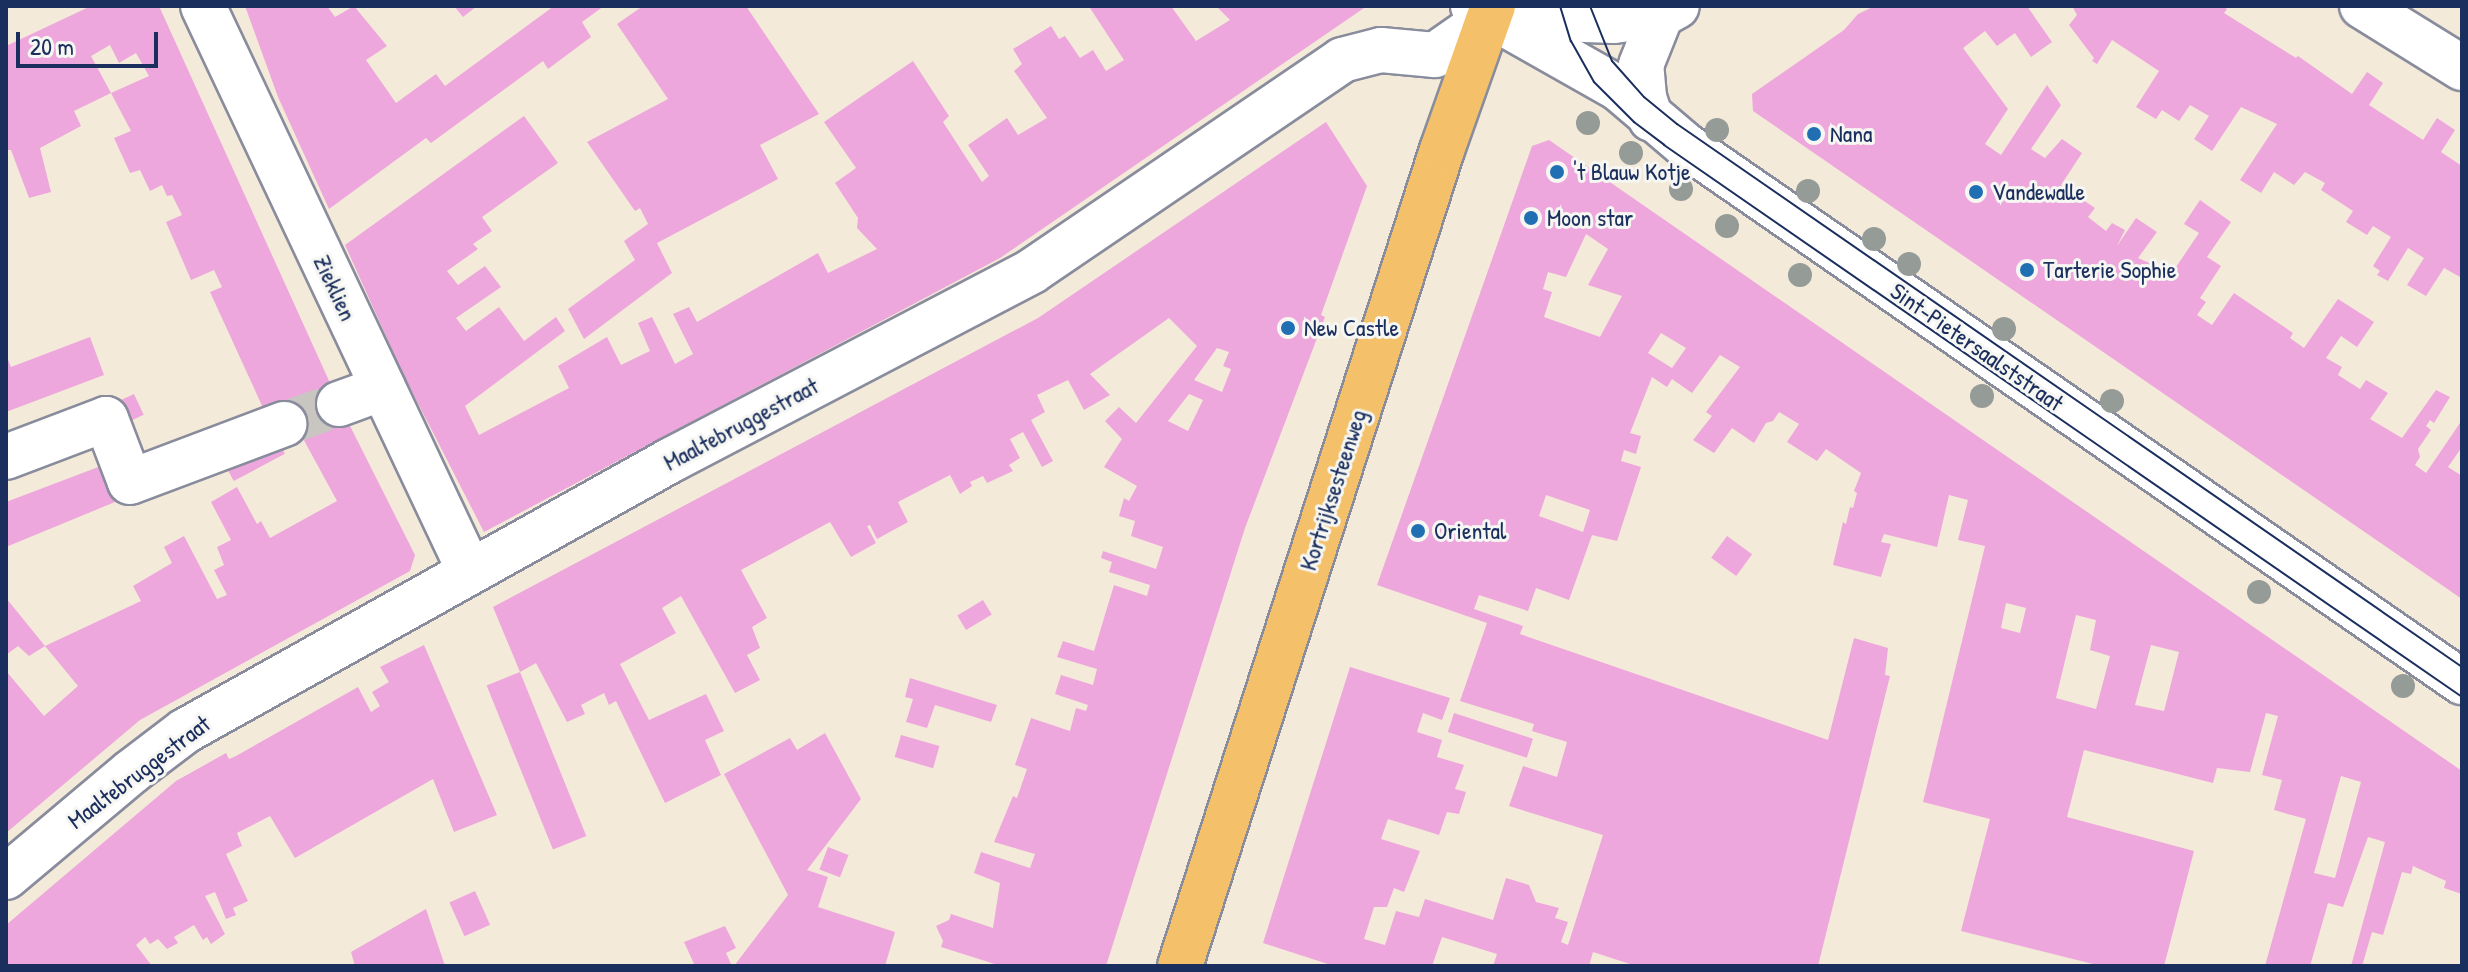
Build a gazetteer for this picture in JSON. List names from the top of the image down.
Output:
{
  "streets": {
    "main road": ["Kortrijksesteenweg"],
    "street": ["Zieklien", "Sint-Pietersaalststraat", "Maaltebruggestraat"]
  },
  "crossings": [
    ["Zieklien", "Maaltebruggestraat"],
    ["Sint-Pietersaalststraat", "Maaltebruggestraat"],
    ["Sint-Pietersaalststraat", "Kortrijksesteenweg"],
    ["Maaltebruggestraat", "Kortrijksesteenweg"]
  ],
  "places": [
    "Nana",
    "'t Blauw Kotje",
    "Vandewalle",
    "Moon star",
    "Tarterie Sophie",
    "New Castle",
    "Oriental"
  ],
  "scale_bar": "20 m"
}
